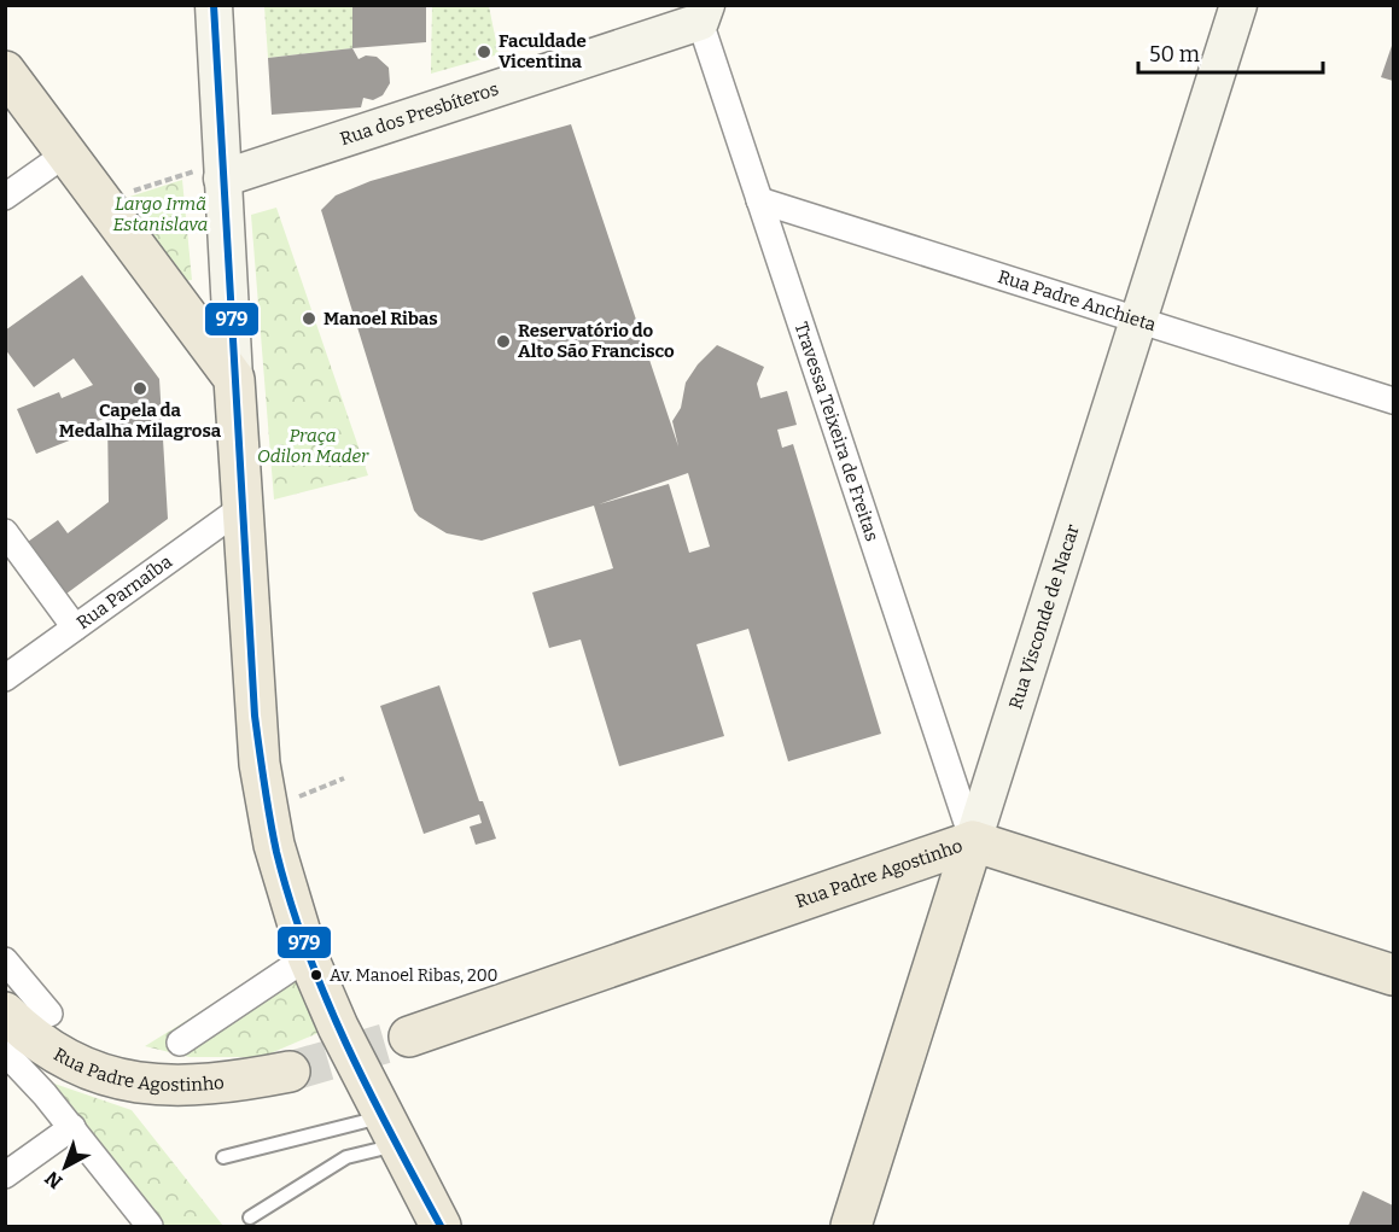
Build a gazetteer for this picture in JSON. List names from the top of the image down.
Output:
{
  "streets": {
    "main road": ["Rua dos Presbíteros", "Rua Visconde de Nacar", "Rua Padre Agostinho"],
    "street": ["Rua Padre Anchieta", "Travessa Teixeira de Freitas", "Rua Parnaíba"]
  },
  "crossings": [
    ["Rua dos Presbíteros", "Travessa Teixeira de Freitas"],
    ["Rua Padre Anchieta", "Travessa Teixeira de Freitas"],
    ["Rua Padre Anchieta", "Rua Visconde de Nacar"],
    ["Travessa Teixeira de Freitas", "Rua Visconde de Nacar"],
    ["Travessa Teixeira de Freitas", "Rua Padre Agostinho"],
    ["Rua Visconde de Nacar", "Rua Padre Agostinho"]
  ],
  "parks": ["Largo Irmã Estanislava", "Praça Odilon Mader"],
  "places": [
    "Faculdade Vicentina",
    "Manoel Ribas",
    "Reservatório do Alto São Francisco",
    "Capela da Medalha Milagrosa",
    "Av. Manoel Ribas, 200"
  ],
  "lines": ["transit line 979"],
  "scale_bar": "50 m",
  "north": "bottom left"
}
